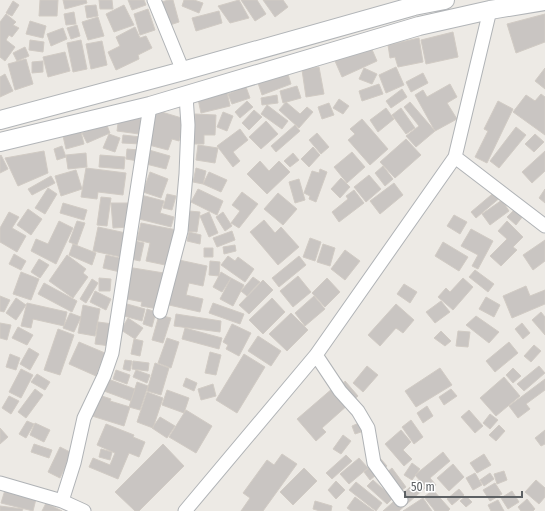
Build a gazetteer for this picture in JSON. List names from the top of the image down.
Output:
{
  "scale_bar": "50 m"
}
